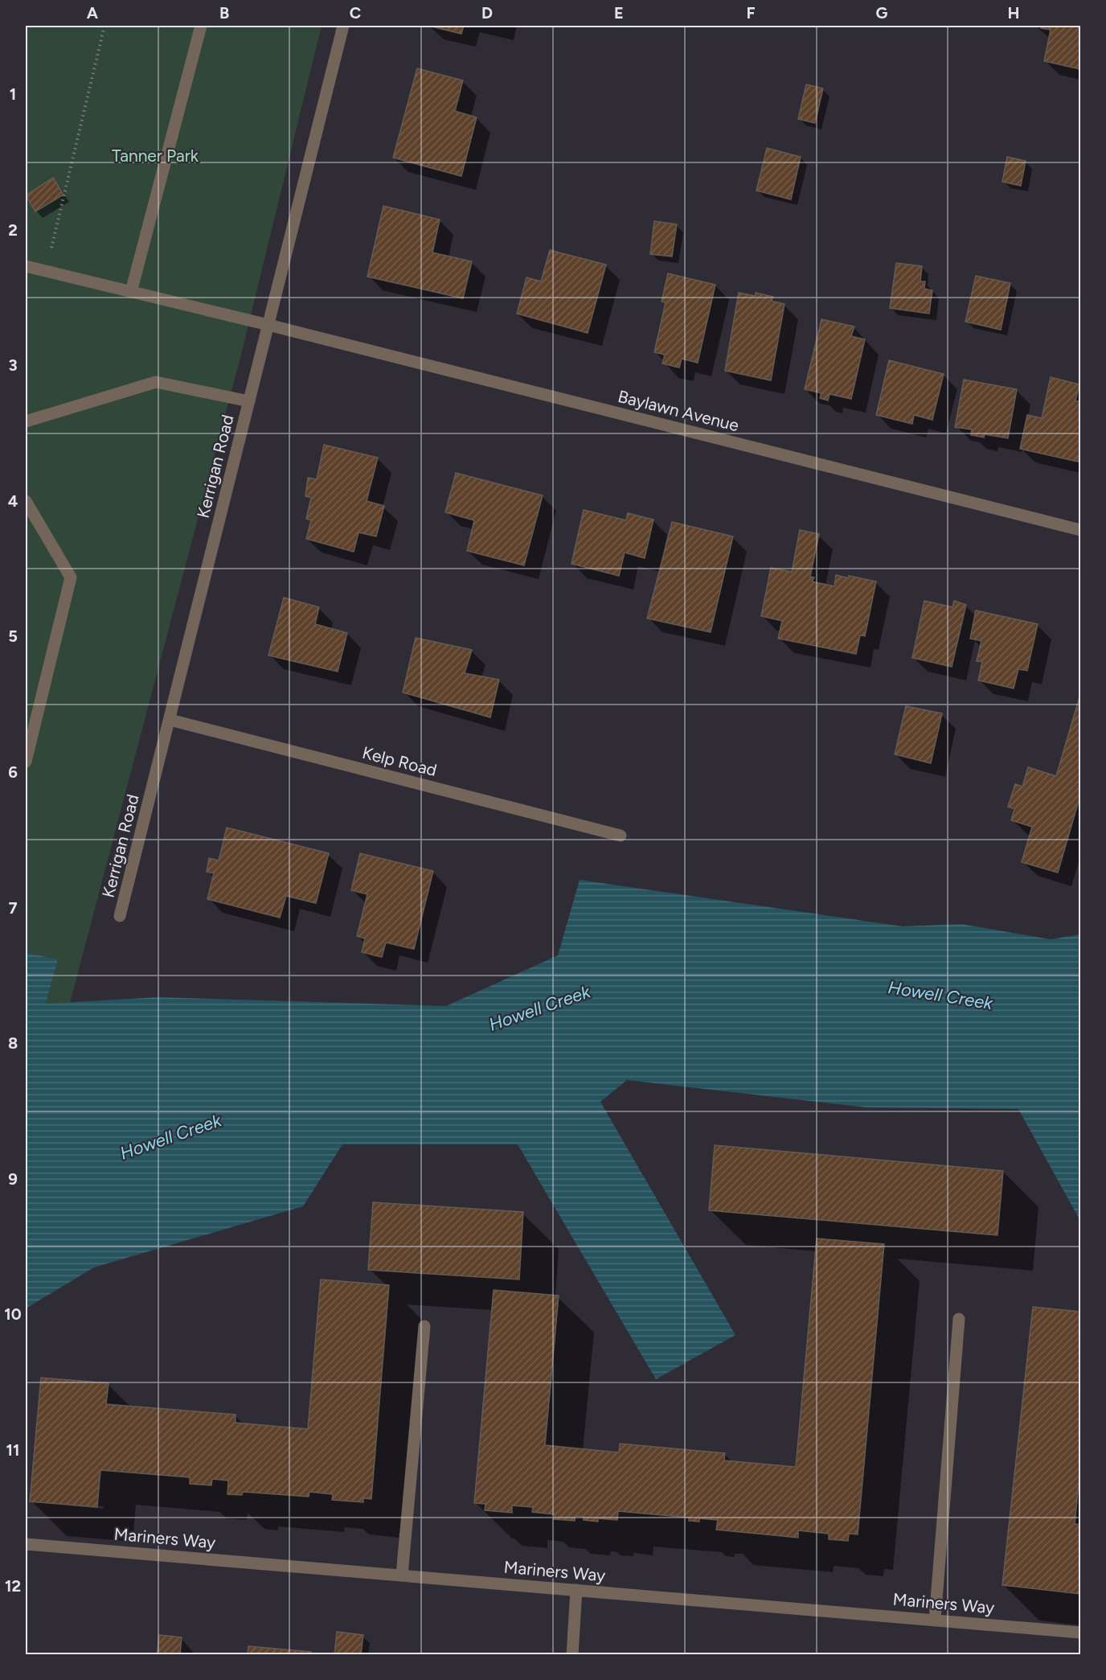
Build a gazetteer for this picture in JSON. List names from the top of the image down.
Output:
{
  "streets": {
    "street": [
      "Baylawn Avenue",
      "Kerrigan Road",
      "Kelp Road",
      "Mariners Way"
    ]
  },
  "crossings": [
    ["Baylawn Avenue", "Kerrigan Road"],
    ["Kerrigan Road", "Kelp Road"]
  ],
  "water": ["Howell Creek"],
  "parks": ["Tanner Park"],
  "grid": {
    "columns": [
      "A",
      "B",
      "C",
      "D",
      "E",
      "F",
      "G",
      "H"
    ],
    "rows": [
      "1",
      "2",
      "3",
      "4",
      "5",
      "6",
      "7",
      "8",
      "9",
      "10",
      "11",
      "12"
    ]
  }
}
